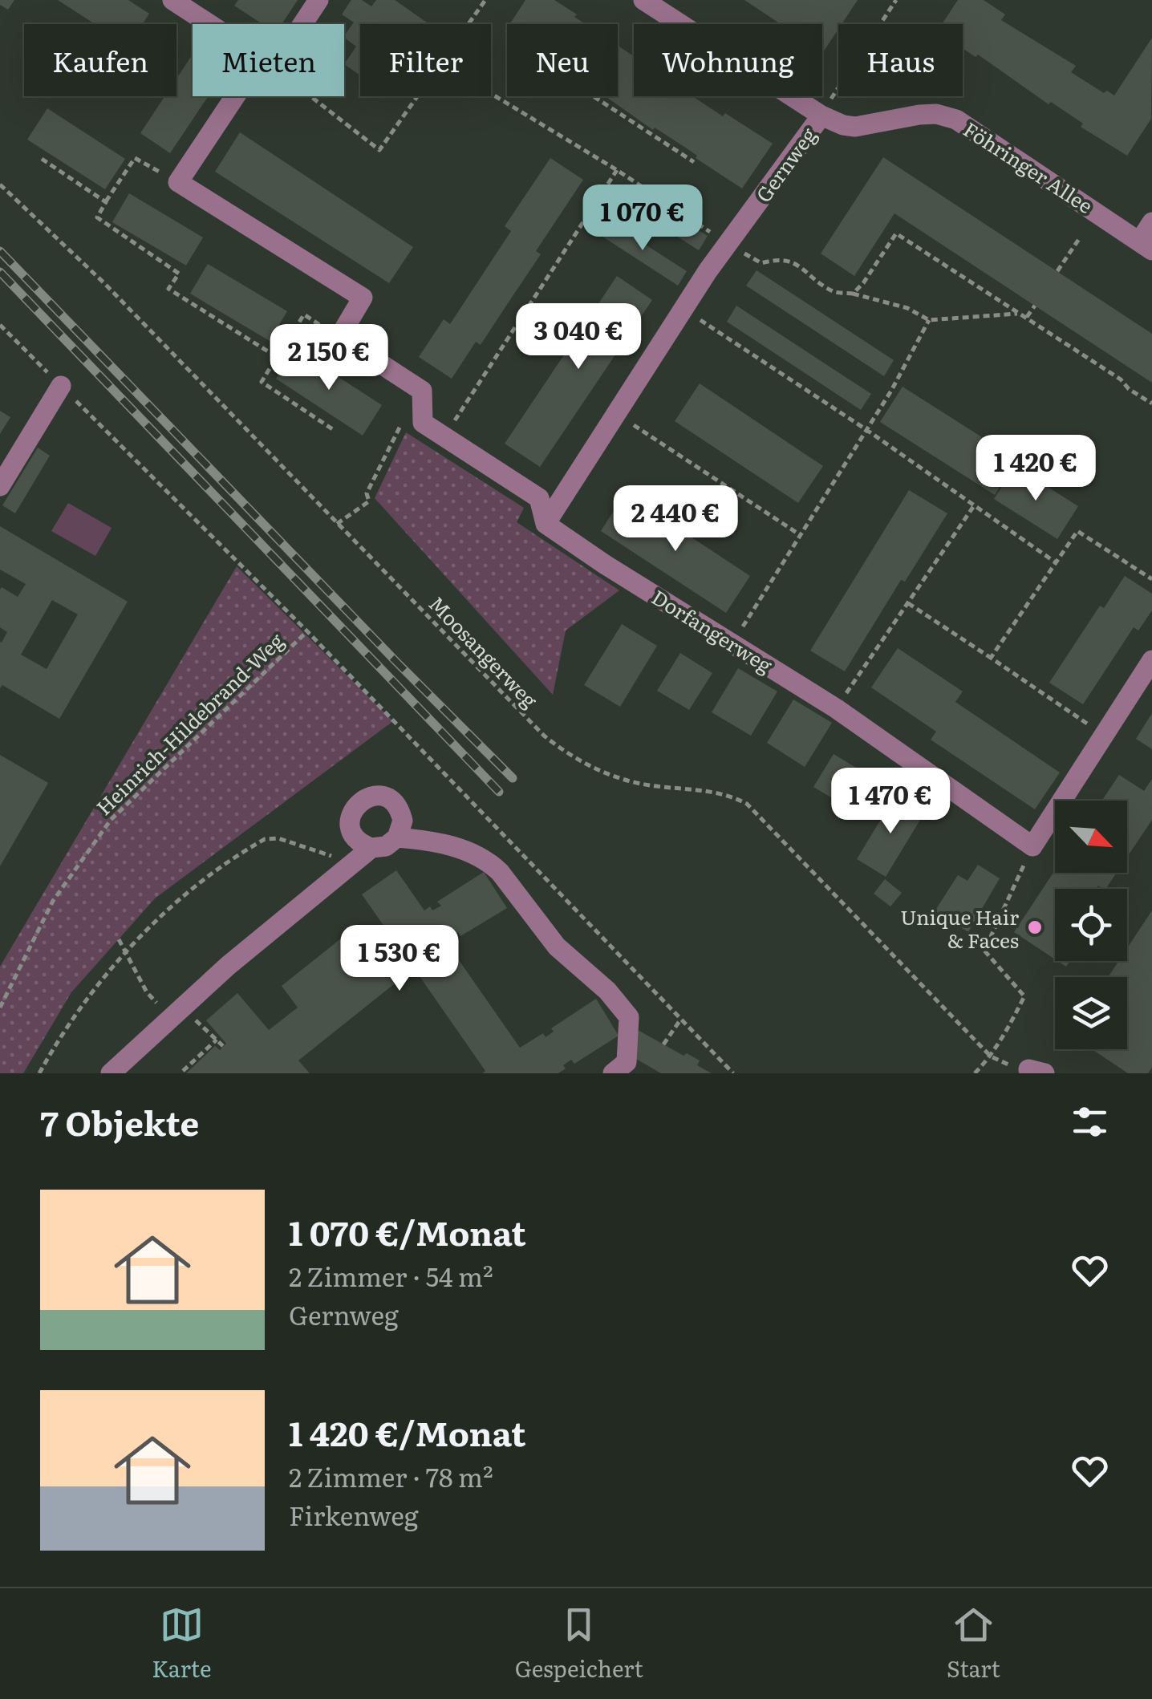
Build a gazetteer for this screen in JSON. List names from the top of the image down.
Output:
{
  "streets": {
    "street": ["Gernweg", "Föhringer Allee", "Dorfangerweg"],
    "path": ["Moosangerweg", "Heinrich-Hildebrand-Weg"]
  },
  "crossings": [
    ["Gernweg", "Föhringer Allee"],
    ["Gernweg", "Dorfangerweg"]
  ],
  "places": ["Unique Hair & Faces"],
  "north": "bottom right",
  "page": {
    "chip": [
      "Kaufen",
      "Mieten",
      "Filter",
      "Neu",
      "Wohnung",
      "Haus"
    ],
    "price": [
      "1 070 €",
      "3 040 €",
      "2 150 €",
      "1 420 €",
      "2 440 €",
      "1 470 €",
      "1 530 €"
    ],
    "heading": "7 Objekte",
    "list": [
      {
        "name": "1 070 €/Monat",
        "note": "2 Zimmer · 54 m² · Gernweg"
      },
      {
        "name": "1 420 €/Monat",
        "note": "2 Zimmer · 78 m² · Firkenweg"
      }
    ],
    "tabs": ["Karte", "Gespeichert", "Start"]
  }
}
